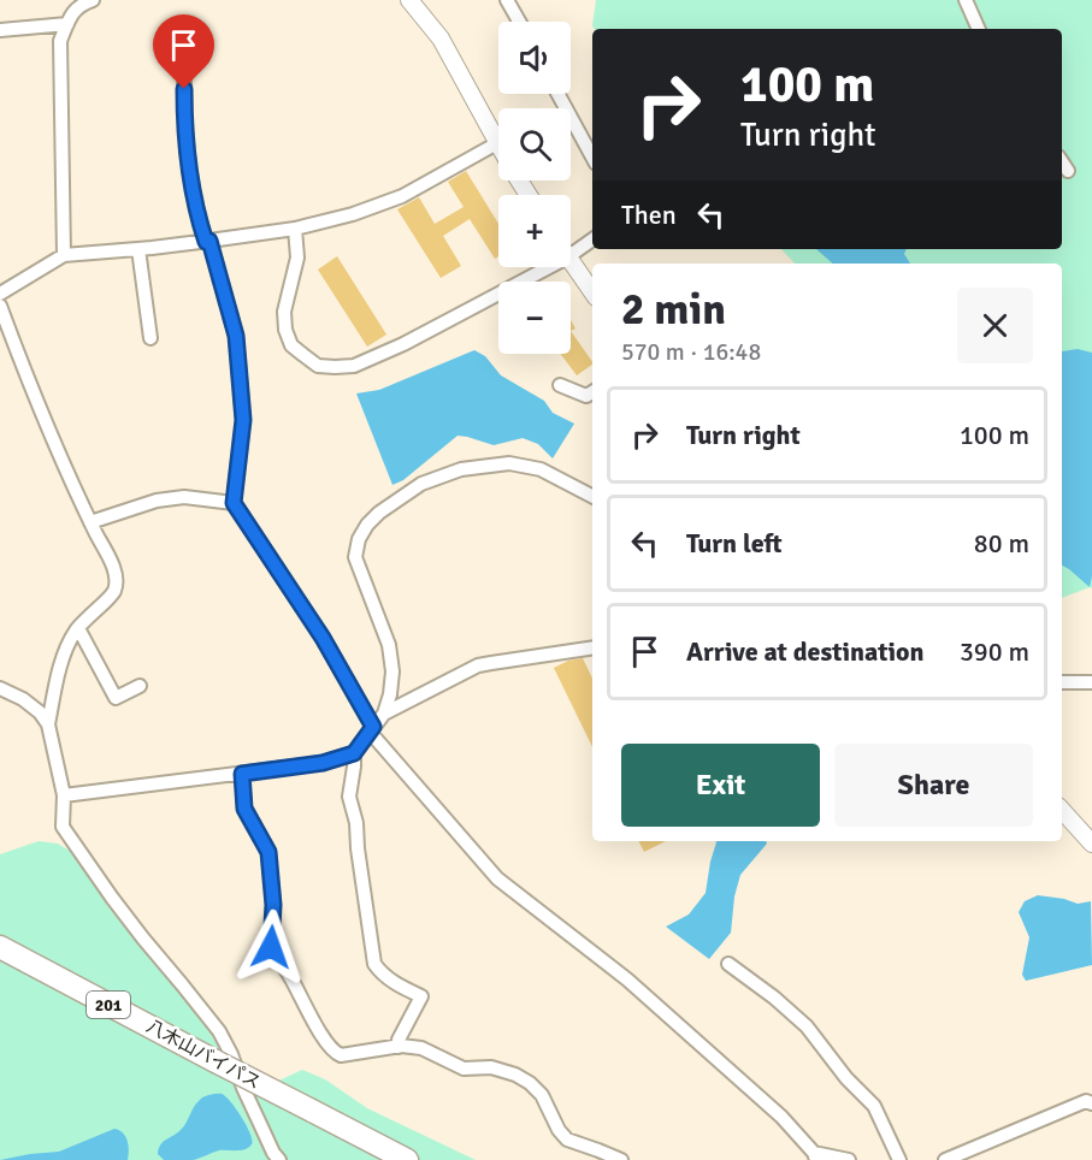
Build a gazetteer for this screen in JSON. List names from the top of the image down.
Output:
{
  "streets": {
    "highway": ["201", "八木山バイパス"]
  },
  "page": {
    "map_buttons": ["+", "−"],
    "turn": ["100 m", "Turn right"],
    "then": "Then",
    "heading": ["2 min", "570 m · 16:48"],
    "list": [
      {
        "name": "Turn right",
        "value": "100 m"
      },
      {
        "name": "Turn left",
        "value": "80 m"
      },
      {
        "name": "Arrive at destination",
        "value": "390 m"
      }
    ],
    "buttons": ["Exit", "Share"]
  }
}
